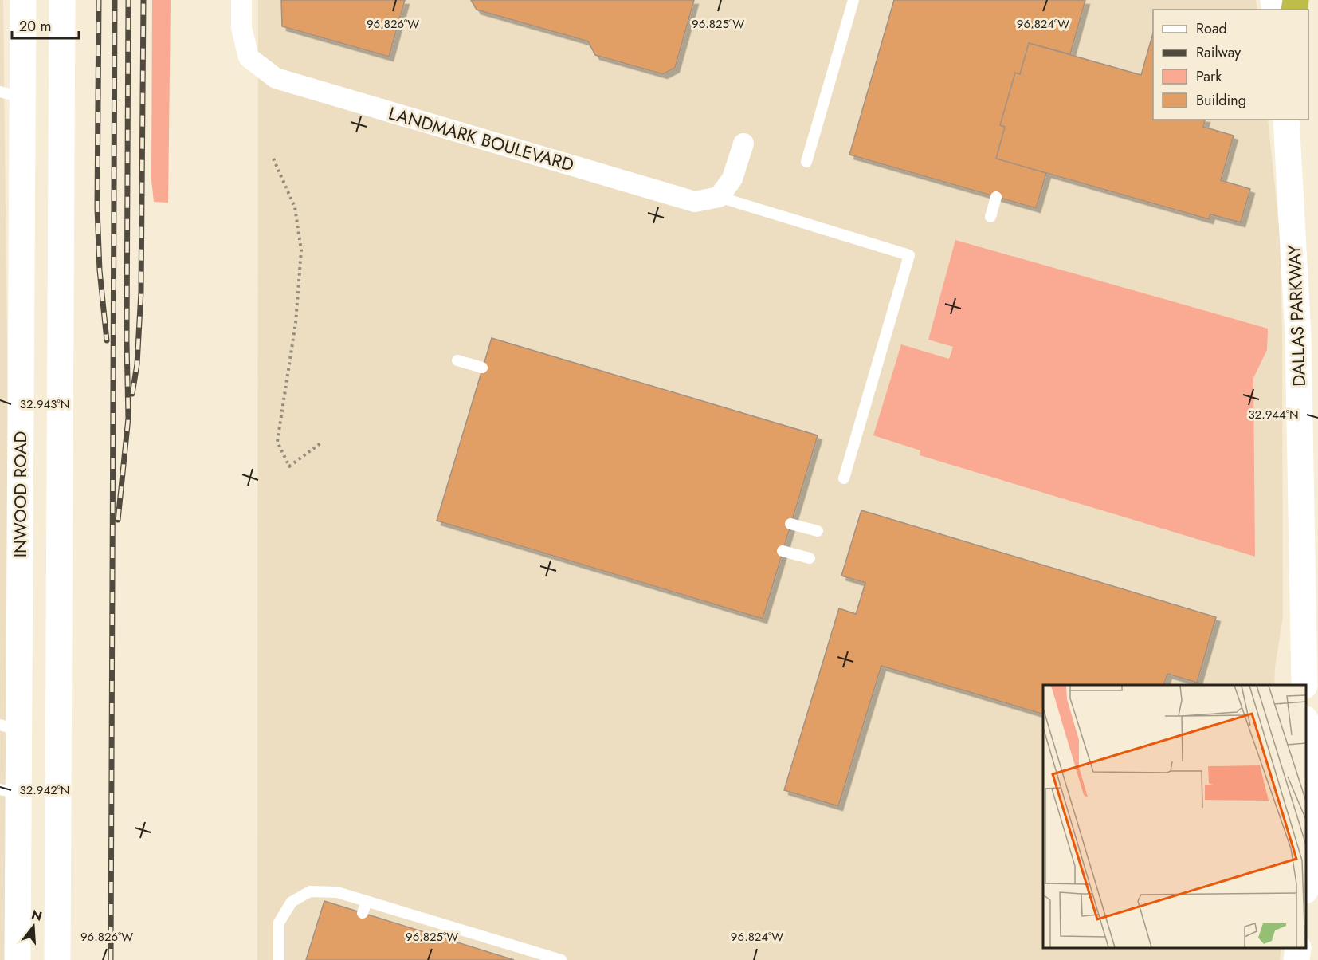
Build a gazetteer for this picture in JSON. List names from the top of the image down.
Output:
{
  "streets": {
    "main road": ["DALLAS PARKWAY", "INWOOD ROAD"],
    "street": ["LANDMARK BOULEVARD"]
  },
  "legend": [
    "Road",
    "Railway",
    "Park",
    "Building"
  ],
  "scale_bar": "20 m",
  "north": "top",
  "coordinates": [
    "96.826°W",
    "96.825°W",
    "96.824°W",
    "32.943°N",
    "32.944°N",
    "32.942°N"
  ]
}
